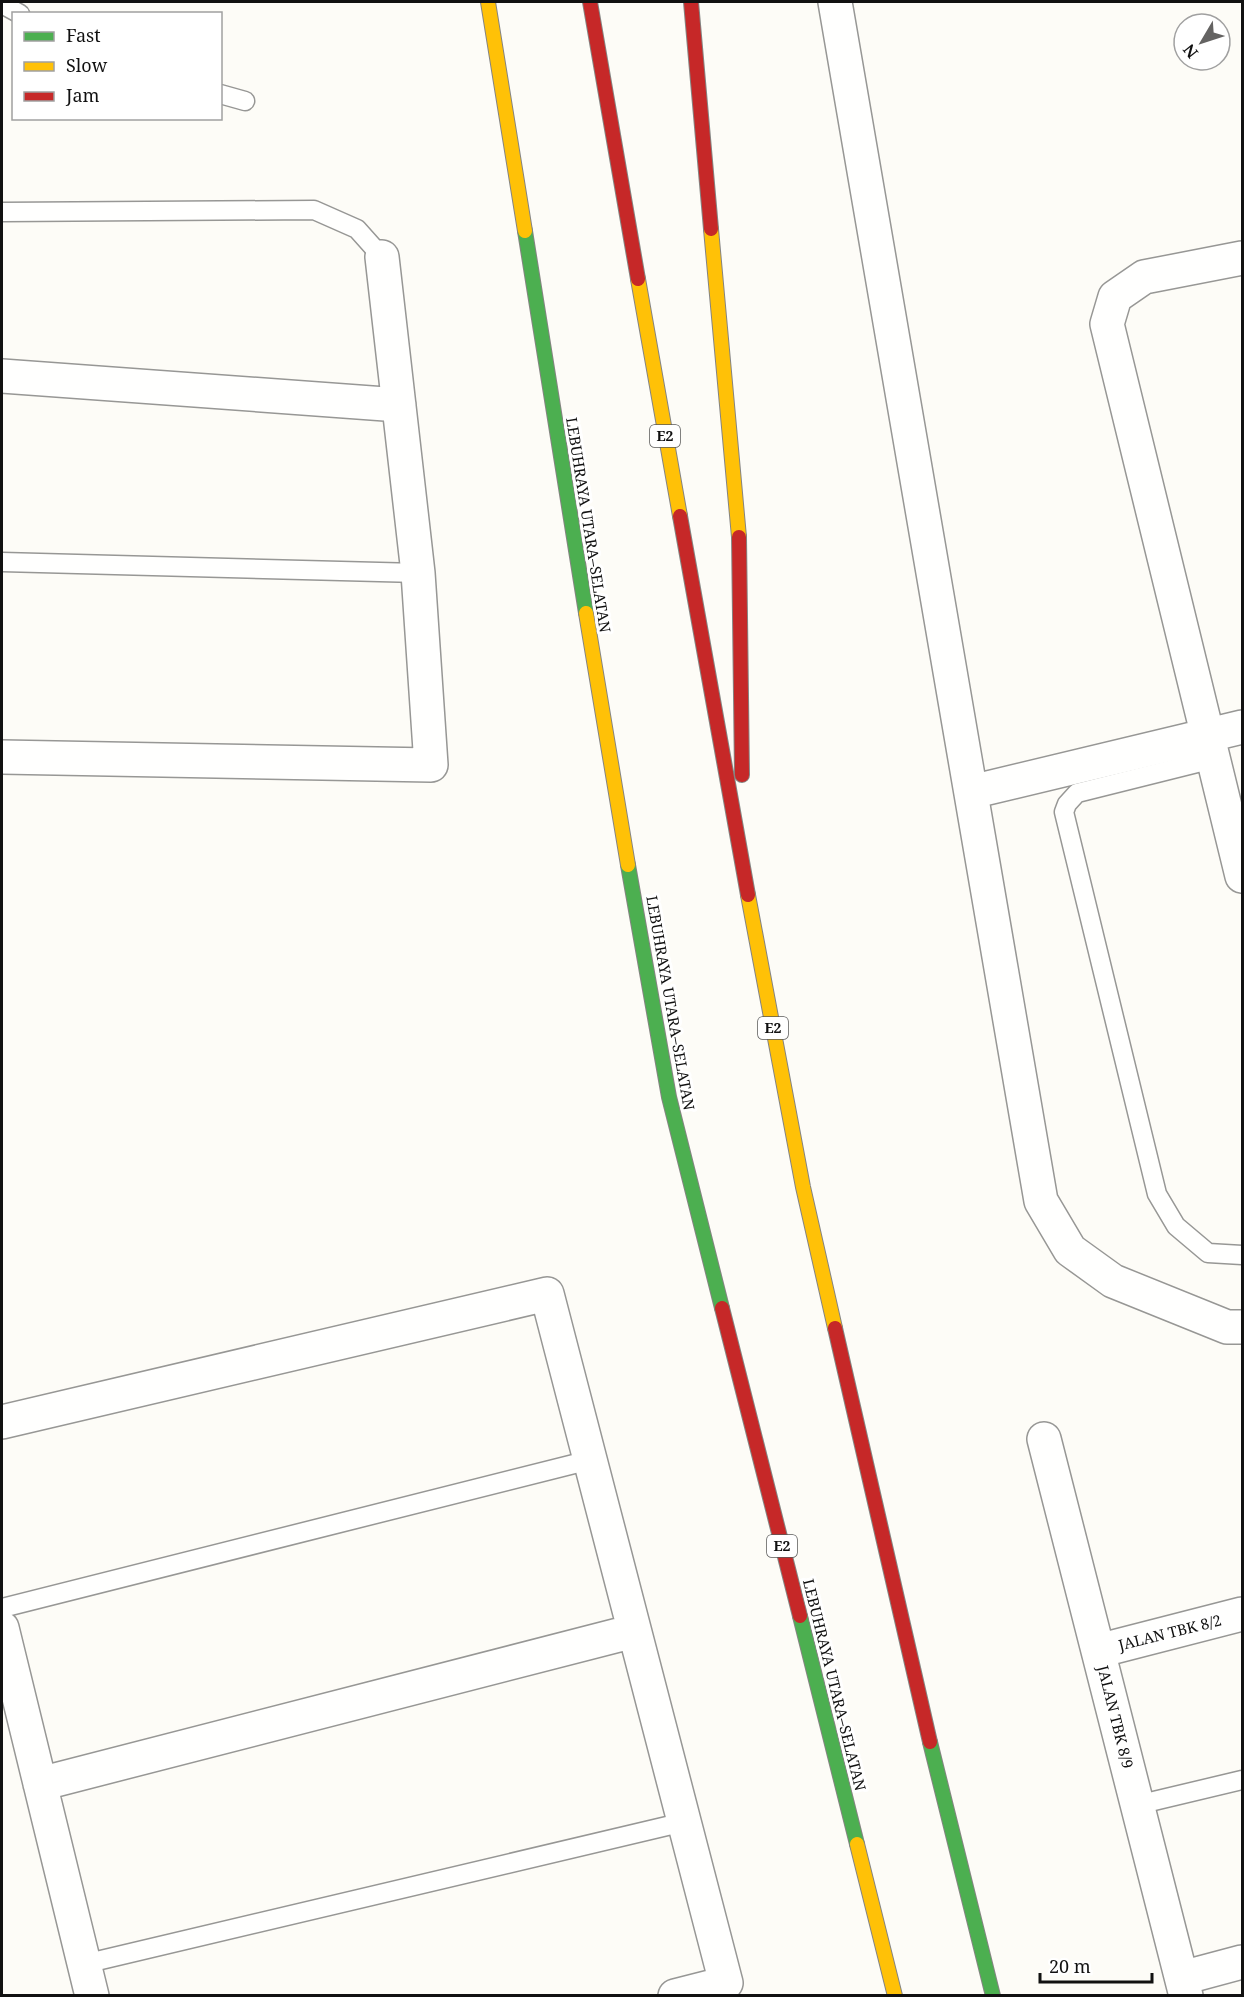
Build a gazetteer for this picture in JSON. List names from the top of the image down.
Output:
{
  "streets": {
    "highway": ["E2", "LEBUHRAYA UTARA–SELATAN"],
    "street": ["JALAN TBK 8/2", "JALAN TBK 8/9"]
  },
  "crossings": [
    ["JALAN TBK 8/2", "JALAN TBK 8/9"]
  ],
  "legend": ["Fast", "Slow", "Jam"],
  "scale_bar": "20 m",
  "north": "bottom left"
}
